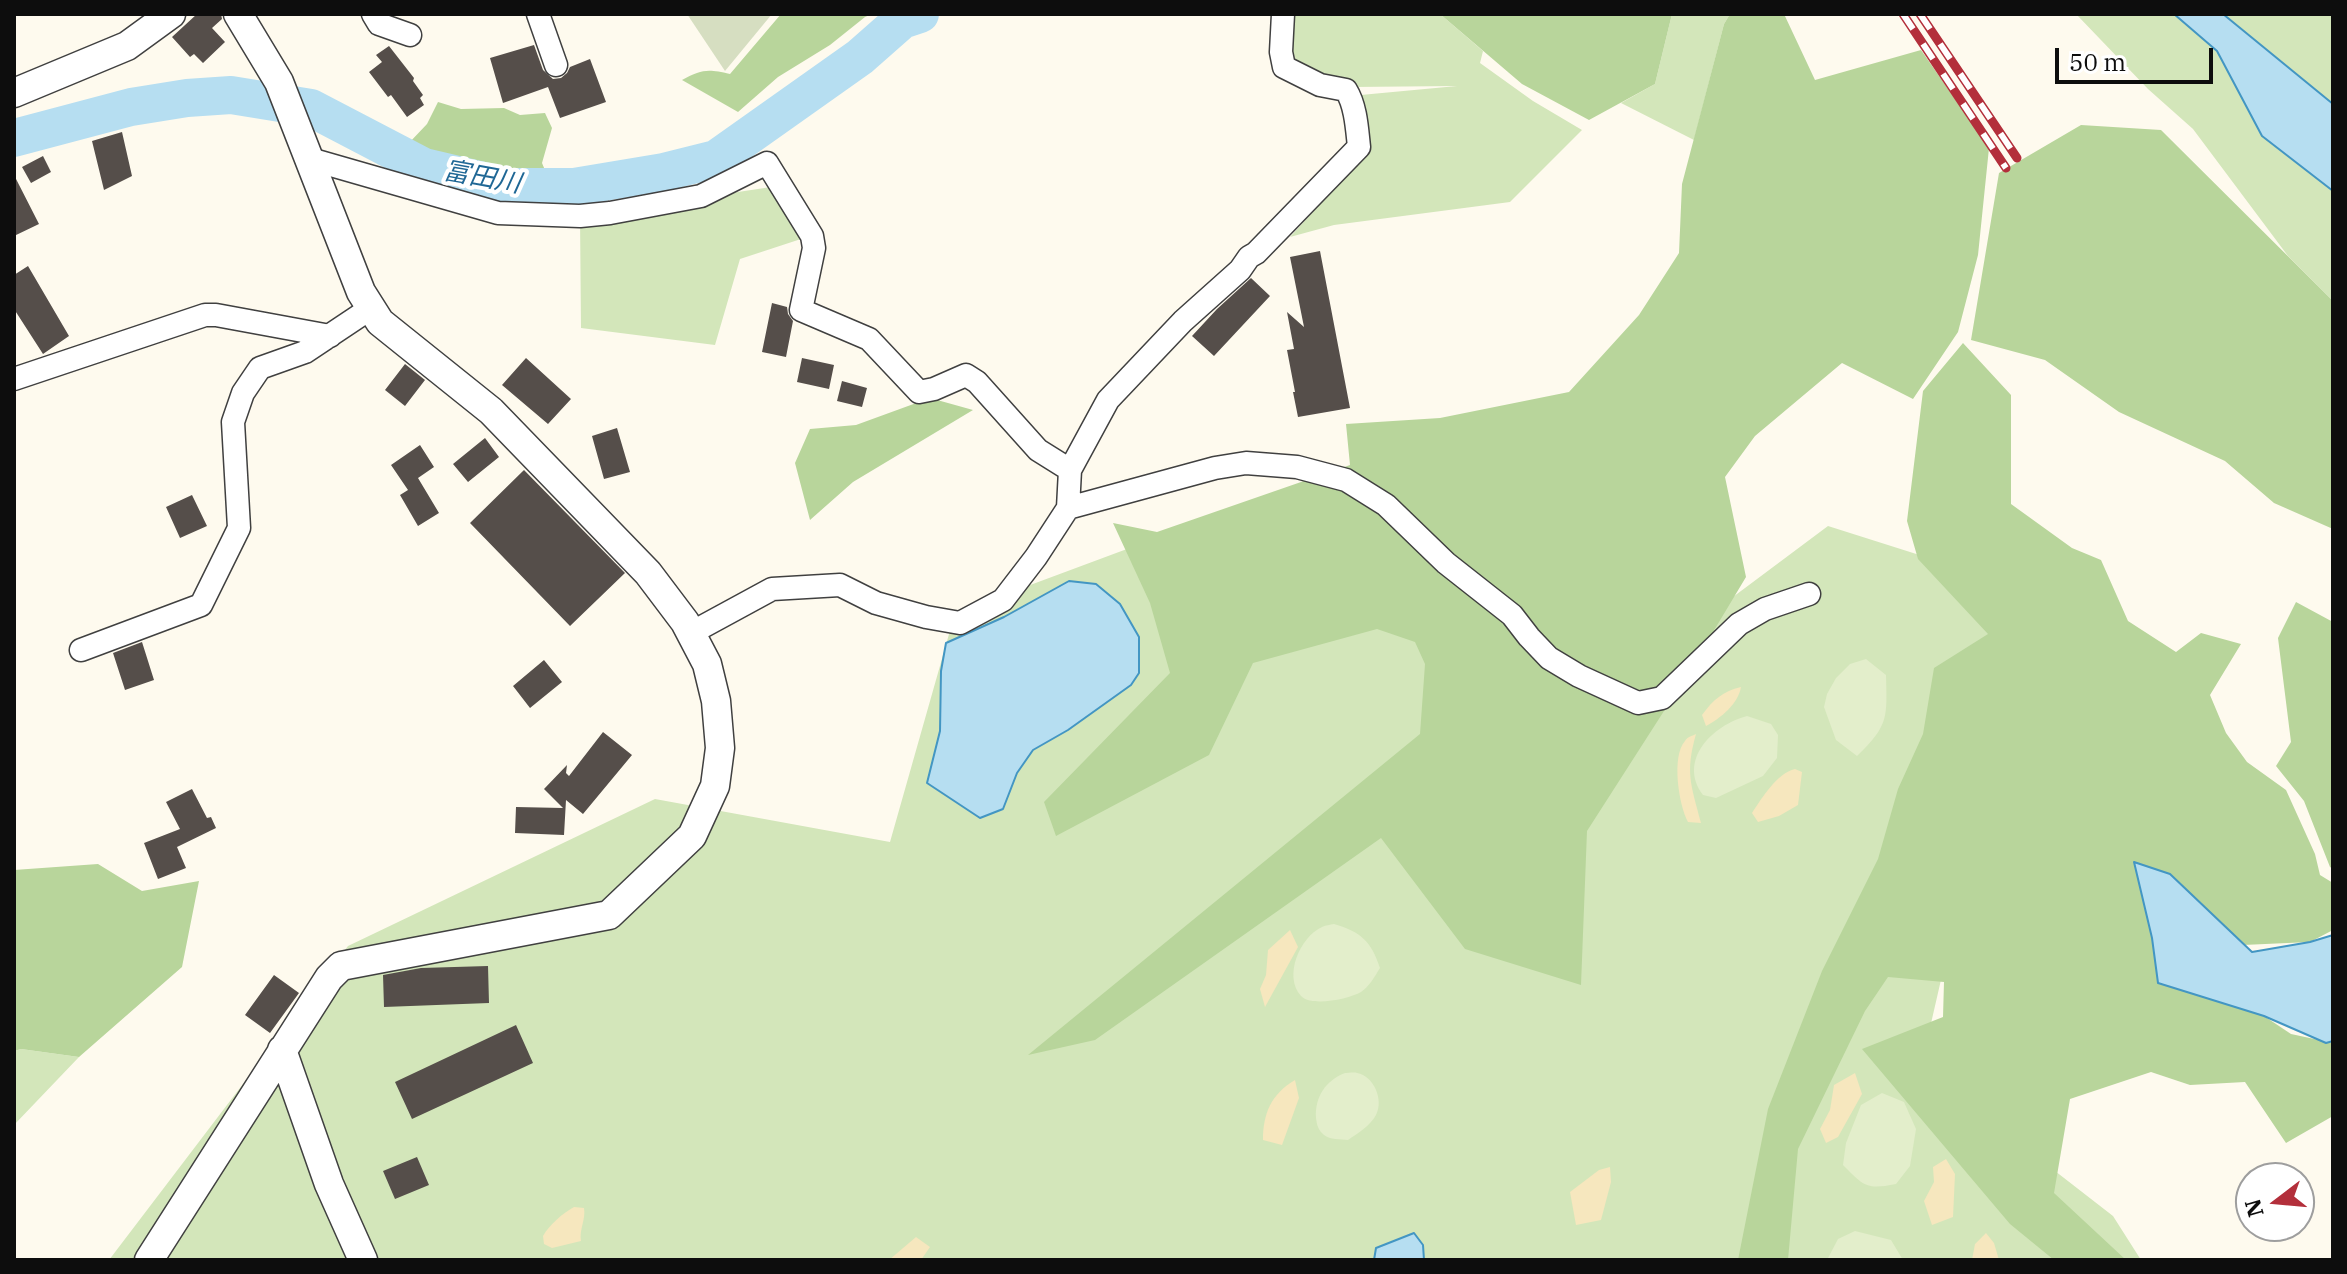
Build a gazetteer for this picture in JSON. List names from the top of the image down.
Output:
{
  "water": ["富田川"],
  "scale_bar": "50 m",
  "north": "left"
}
